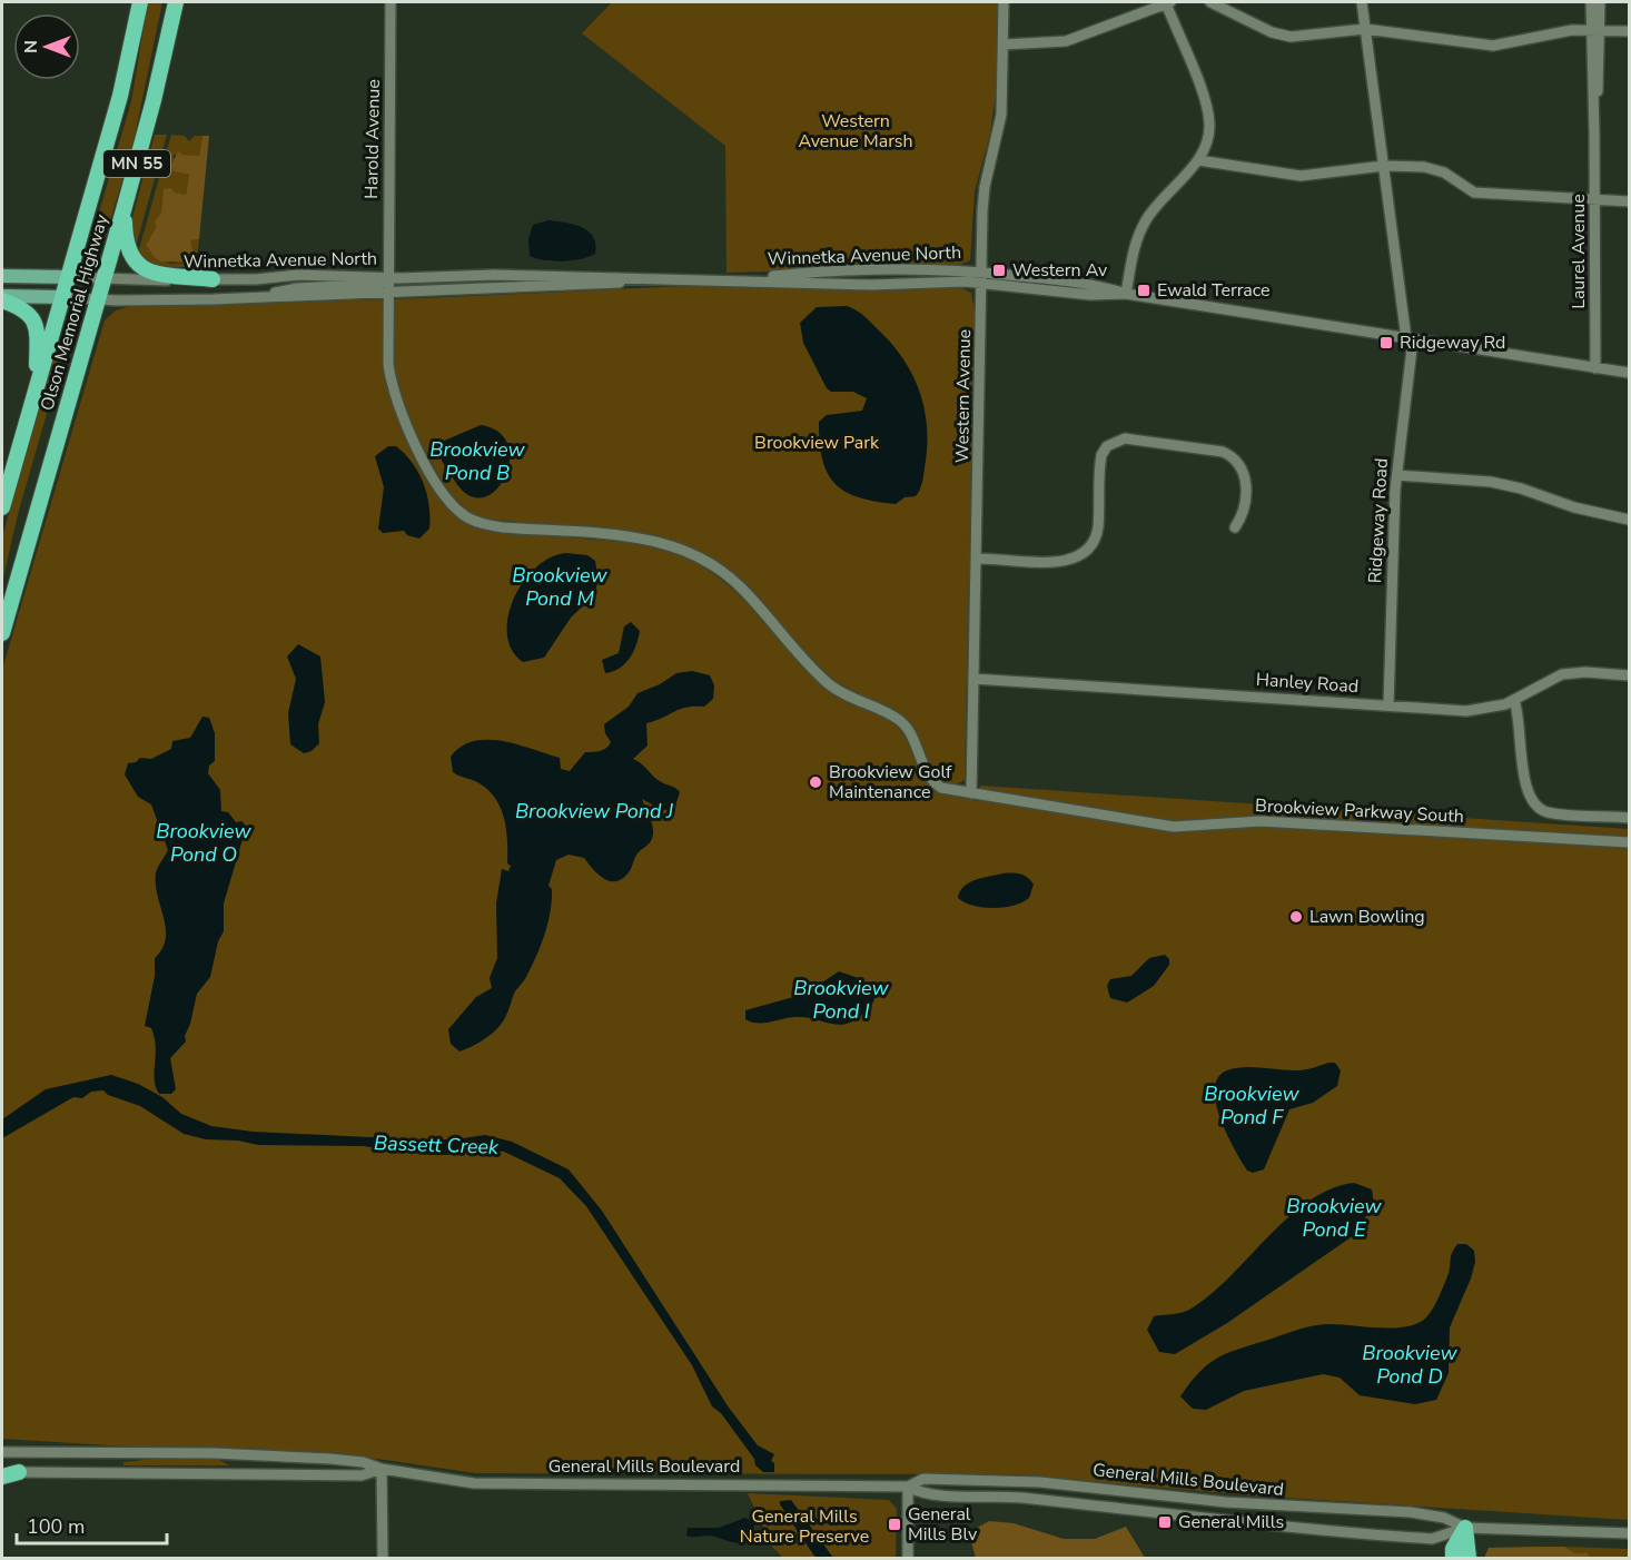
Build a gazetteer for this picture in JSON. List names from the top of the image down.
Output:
{
  "streets": {
    "highway": ["MN 55", "Olson Memorial Highway"],
    "main road": ["Winnetka Avenue North"],
    "street": [
      "Harold Avenue",
      "Laurel Avenue",
      "Western Avenue",
      "Ridgeway Road",
      "Hanley Road",
      "Brookview Parkway South",
      "General Mills Boulevard"
    ]
  },
  "crossings": [
    ["Harold Avenue", "Winnetka Avenue North"],
    ["Harold Avenue", "Brookview Parkway South"],
    ["Winnetka Avenue North", "Olson Memorial Highway"],
    ["Winnetka Avenue North", "Western Avenue"],
    ["Winnetka Avenue North", "Brookview Parkway South"],
    ["Western Avenue", "Hanley Road"],
    ["Western Avenue", "Brookview Parkway South"],
    ["Ridgeway Road", "Hanley Road"]
  ],
  "water": [
    "Brookview Pond B",
    "Brookview Pond M",
    "Brookview Pond J",
    "Brookview Pond O",
    "Brookview Pond I",
    "Brookview Pond F",
    "Bassett Creek",
    "Brookview Pond E",
    "Brookview Pond D"
  ],
  "parks": ["Western Avenue Marsh", "Brookview Park", "General Mills Nature Preserve"],
  "places": {
    "transit": [
      "Western Av",
      "Ewald Terrace",
      "Ridgeway Rd",
      "General Mills",
      "General Mills Blv"
    ],
    "other": ["Brookview Golf Maintenance", "Lawn Bowling"]
  },
  "scale_bar": "100 m",
  "north": "left"
}
